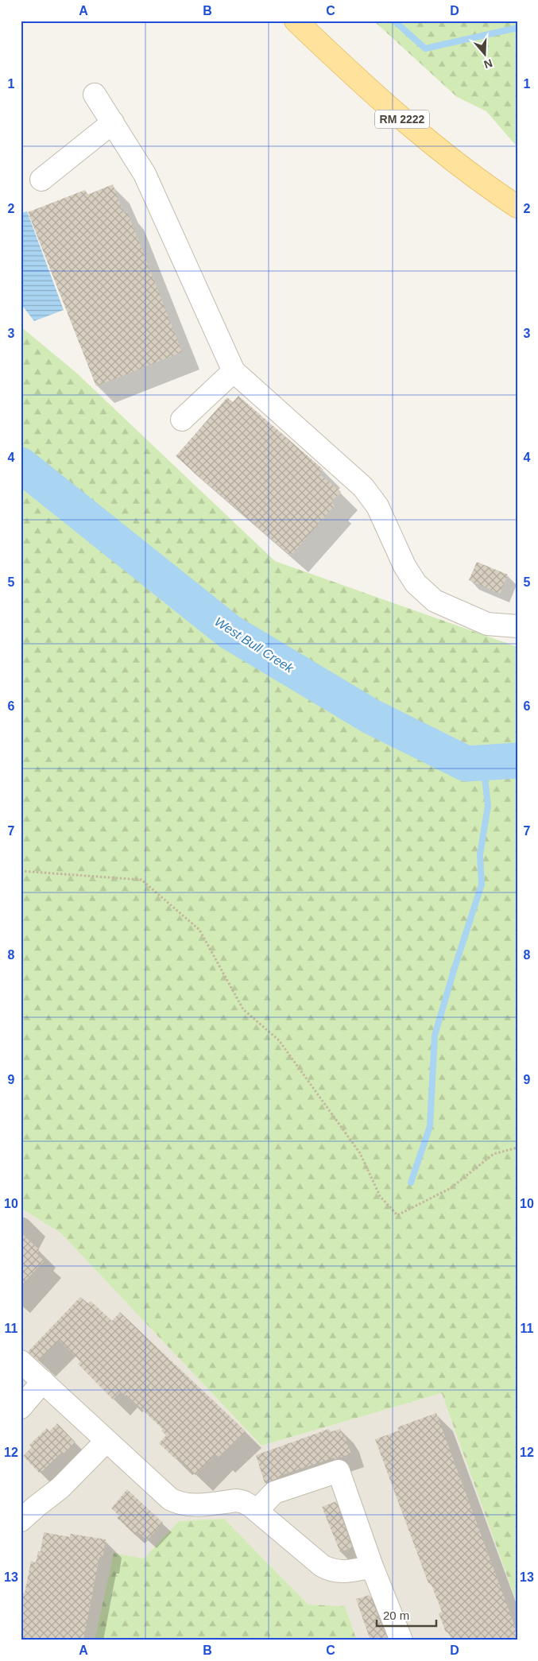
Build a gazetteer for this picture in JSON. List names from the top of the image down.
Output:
{
  "streets": {
    "main road": ["RM 2222"]
  },
  "water": ["West Bull Creek"],
  "scale_bar": "20 m",
  "north": "bottom",
  "grid": {
    "columns": [
      "A",
      "B",
      "C",
      "D"
    ],
    "rows": [
      "1",
      "2",
      "3",
      "4",
      "5",
      "6",
      "7",
      "8",
      "9",
      "10",
      "11",
      "12",
      "13"
    ]
  }
}
